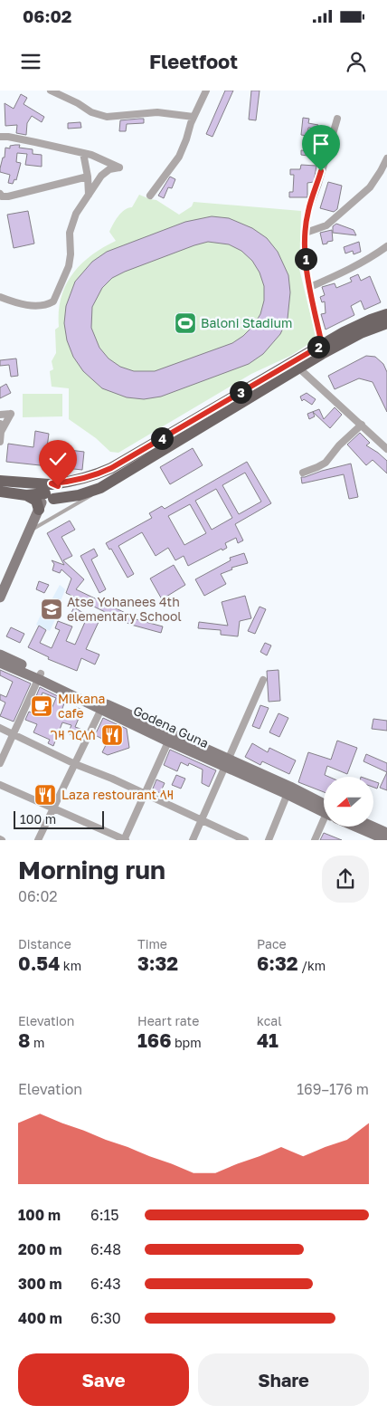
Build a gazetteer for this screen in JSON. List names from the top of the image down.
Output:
{
  "streets": {
    "main road": ["Godena Guna"]
  },
  "places": {
    "sports": ["Baloni Stadium"],
    "school or university": ["Atse Yohanees 4th elementary School"],
    "cafe": ["Milkana cafe"],
    "restaurant": ["ገዛ ገርላሰ", "Laza restourant ላዛ"]
  },
  "scale_bar": "100 m",
  "north": "left",
  "page": {
    "status": "06:02",
    "header": "Fleetfoot",
    "pins": [
      "1",
      "2",
      "3",
      "4"
    ],
    "scale": "100 m",
    "heading": ["Morning run", "06:02"],
    "stats": [
      ["Distance", "0.54 km"],
      ["Time", "3:32"],
      ["Pace", "6:32 /km"],
      ["Elevation", "8 m"],
      ["Heart rate", "166 bpm"],
      ["kcal", "41"]
    ],
    "chart": ["Elevation", "169–176 m"],
    "list": [
      {
        "name": "100 m",
        "note": "6:15"
      },
      {
        "name": "200 m",
        "note": "6:48"
      },
      {
        "name": "300 m",
        "note": "6:43"
      },
      {
        "name": "400 m",
        "note": "6:30"
      }
    ],
    "buttons": ["Save", "Share"]
  }
}
